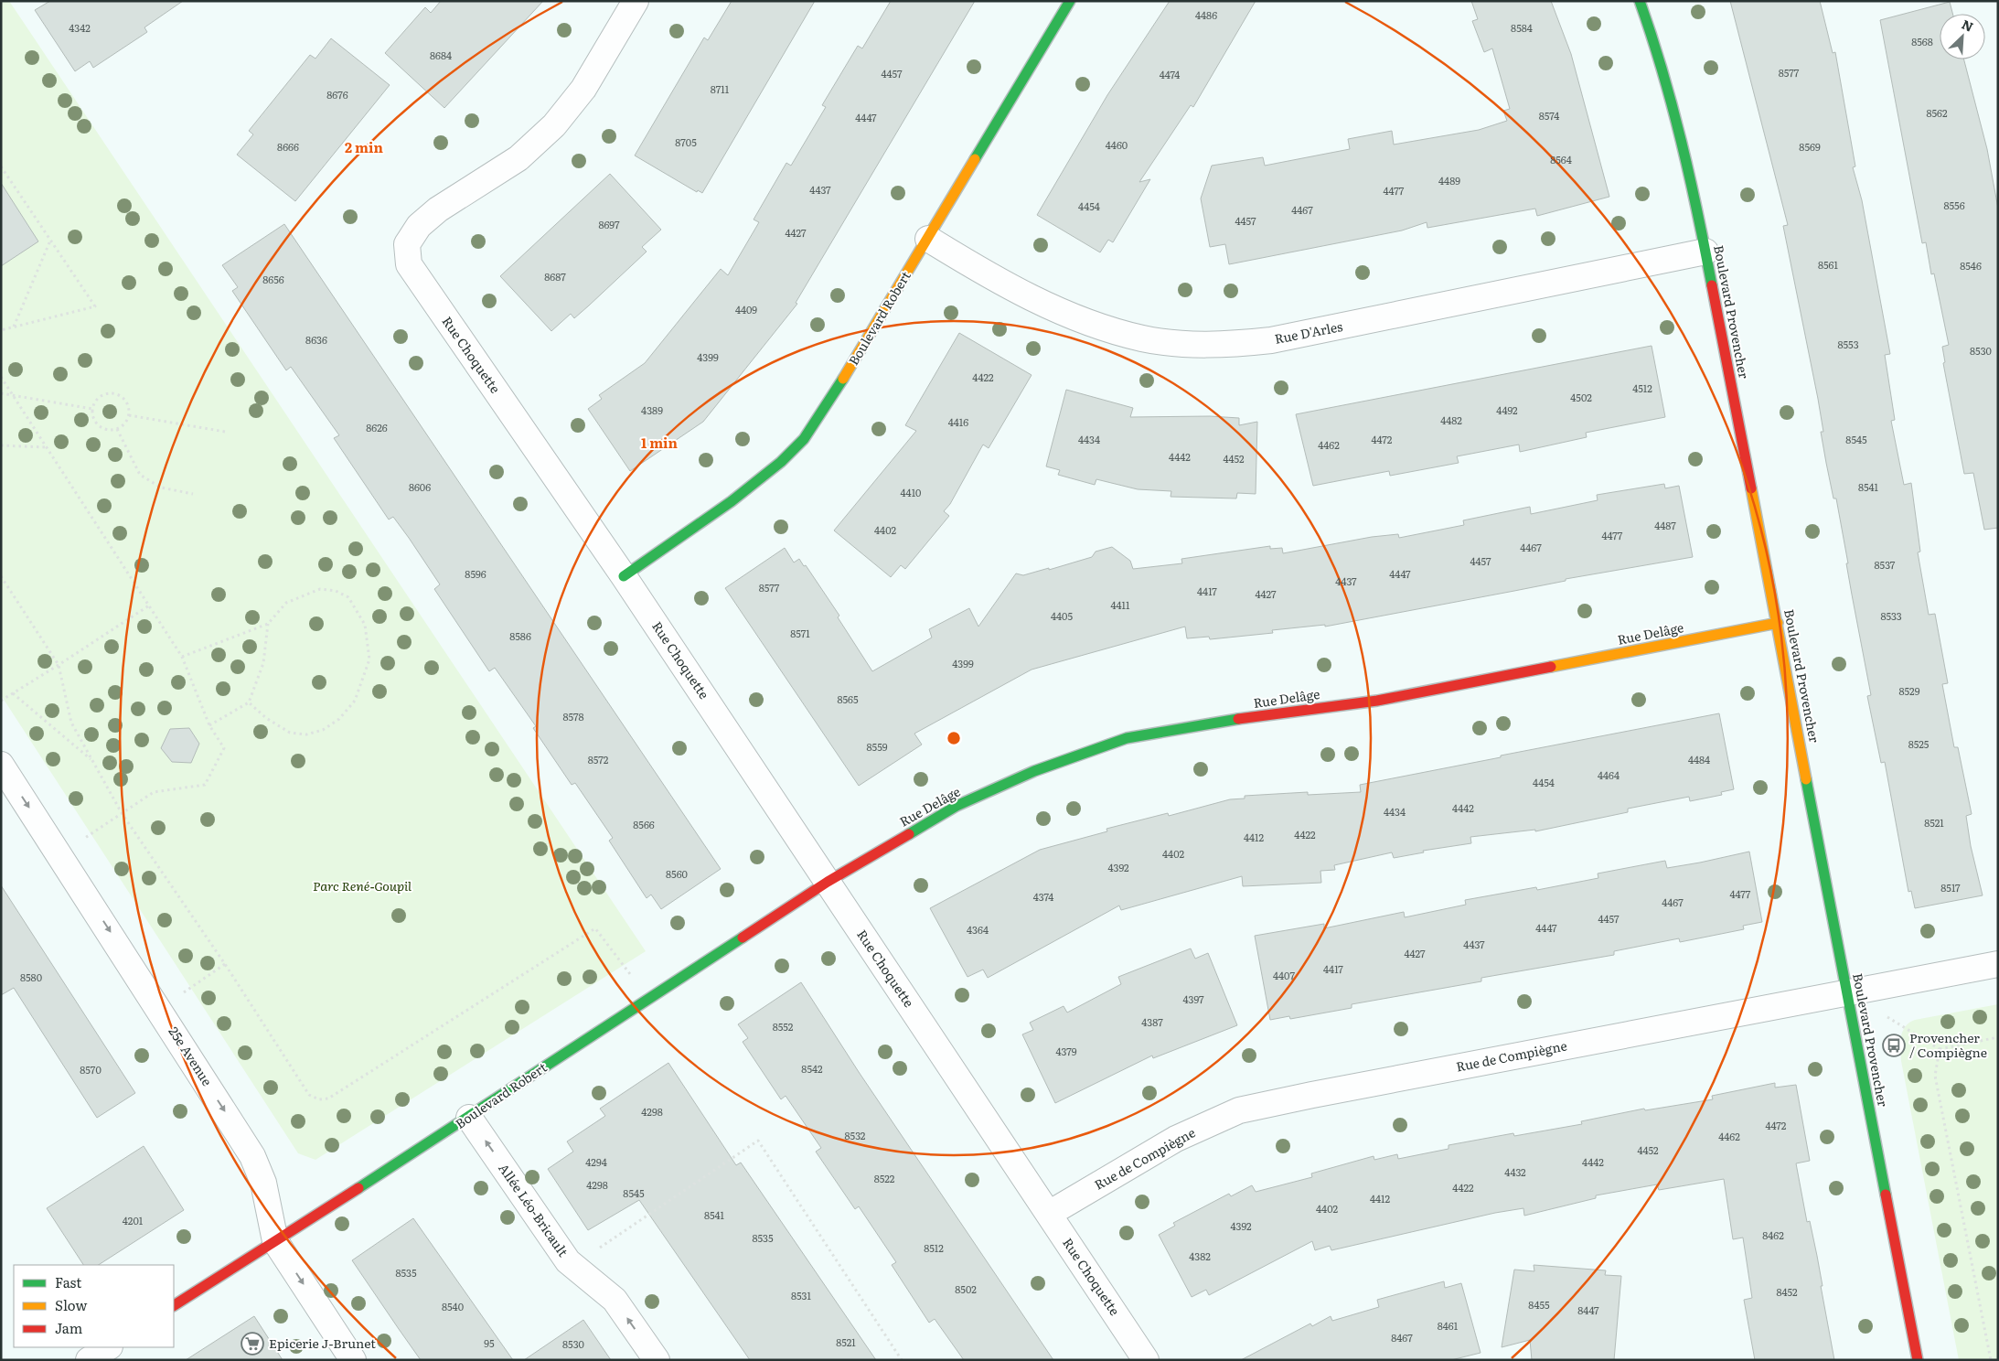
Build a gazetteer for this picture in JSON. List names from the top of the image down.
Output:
{
  "streets": {
    "street": [
      "Boulevard Provencher",
      "Boulevard Robert",
      "Rue D'Arles",
      "Rue Choquette",
      "Rue Delâge",
      "25e Avenue",
      "Rue de Compiègne",
      "Allée Léo-Bricault"
    ]
  },
  "crossings": [
    ["Boulevard Provencher", "Rue D'Arles"],
    ["Boulevard Provencher", "Rue Delâge"],
    ["Boulevard Provencher", "Rue de Compiègne"],
    ["Boulevard Robert", "Rue D'Arles"],
    ["Boulevard Robert", "Rue Choquette"],
    ["Boulevard Robert", "Rue Delâge"],
    ["Boulevard Robert", "25e Avenue"],
    ["Boulevard Robert", "Allée Léo-Bricault"],
    ["Rue Choquette", "Rue Delâge"],
    ["Rue Choquette", "Rue de Compiègne"]
  ],
  "one_way": ["25e Avenue", "Allée Léo-Bricault"],
  "parks": ["Parc René-Goupil"],
  "places": {
    "bus stop": ["Provencher / Compiègne"],
    "supermarket": ["Epicerie J-Brunet"]
  },
  "house_numbers": [
    "4486",
    "4342",
    "8584",
    "8568",
    "8684",
    "8577",
    "4457",
    "4474",
    "8711",
    "8676",
    "8562",
    "8574",
    "4447",
    "8705",
    "4460",
    "8666",
    "8569",
    "8564",
    "4489",
    "4437",
    "4477",
    "8556",
    "4454",
    "4467",
    "4457",
    "8697",
    "4427",
    "8561",
    "8546",
    "8687",
    "8656",
    "4409",
    "8636",
    "8553",
    "8530",
    "4399",
    "4422",
    "4512",
    "4502",
    "4389",
    "4492",
    "4482",
    "4416",
    "8626",
    "4434",
    "4472",
    "8545",
    "4462",
    "4442",
    "4452",
    "8606",
    "8541",
    "4410",
    "4487",
    "4402",
    "4477",
    "4467",
    "4457",
    "8537",
    "8596",
    "4447",
    "4437",
    "8577",
    "4417",
    "4427",
    "4411",
    "4405",
    "8533",
    "8571",
    "8586",
    "4399",
    "8529",
    "8565",
    "8578",
    "8525",
    "8559",
    "8572",
    "4484",
    "4464",
    "4454",
    "4442",
    "4434",
    "8521",
    "8566",
    "4422",
    "4412",
    "4402",
    "4392",
    "8560",
    "8517",
    "4477",
    "4374",
    "4467",
    "4457",
    "4447",
    "4364",
    "4437",
    "4427",
    "4417",
    "4407",
    "8580",
    "4397",
    "4387",
    "8552",
    "4379",
    "8542",
    "8570",
    "4298",
    "4472",
    "8532",
    "4462",
    "4452",
    "4294",
    "4442",
    "4432",
    "8522",
    "4298",
    "4422",
    "8545",
    "4412",
    "4402",
    "8541",
    "4201",
    "4392",
    "8462",
    "8535",
    "8512",
    "4382",
    "8535",
    "8502",
    "8452",
    "8531",
    "8455",
    "8540",
    "8447",
    "8461",
    "8467",
    "8521",
    "95",
    "8530"
  ],
  "legend": ["Fast", "Slow", "Jam"],
  "north": "top right",
  "rings": ["2 min", "1 min"]
}
